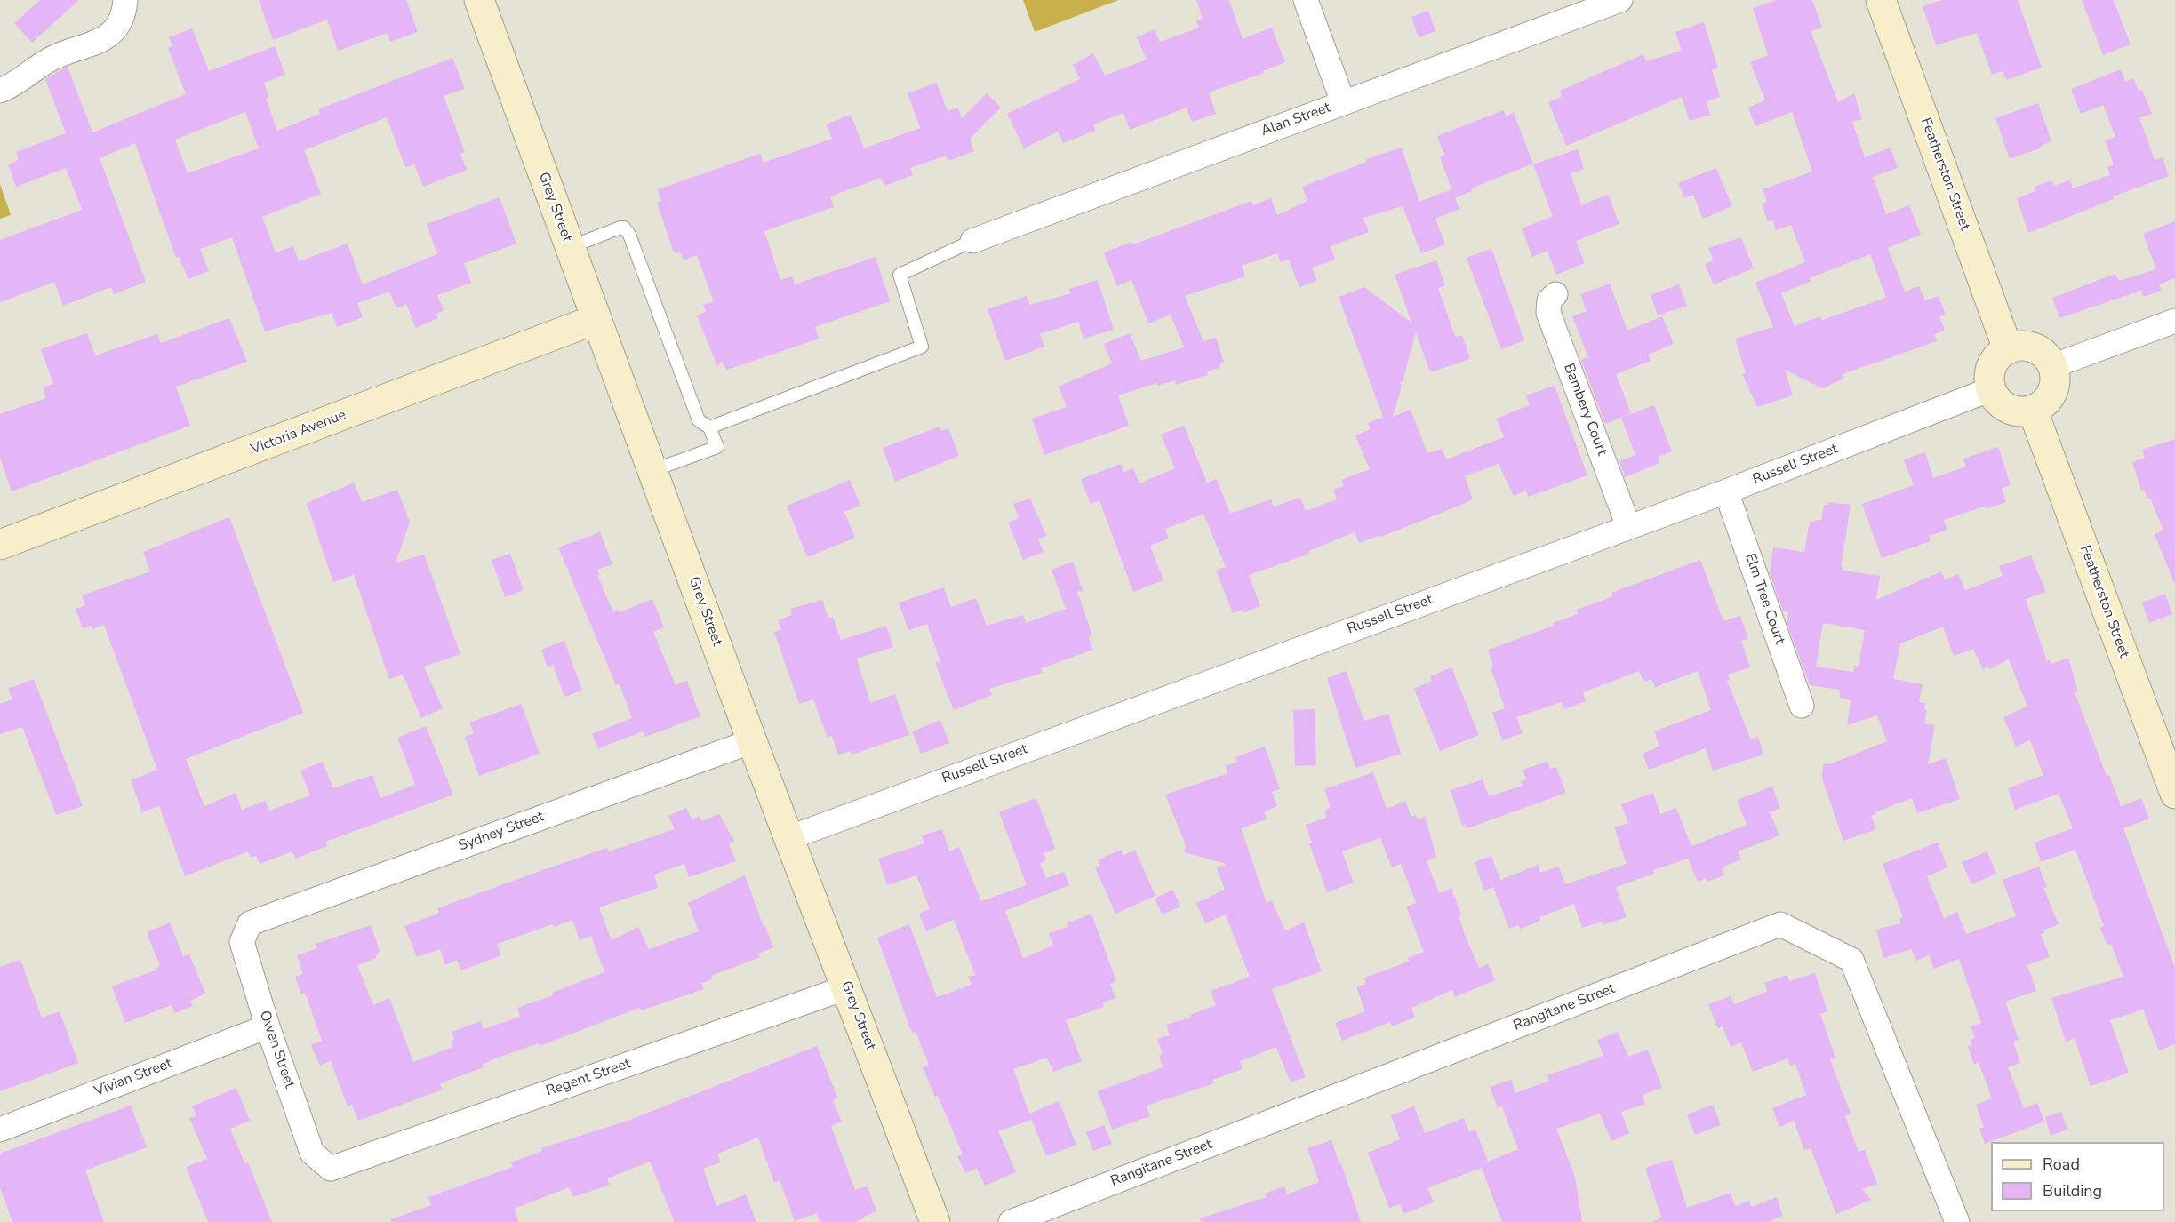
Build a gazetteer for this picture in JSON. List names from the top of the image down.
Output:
{
  "streets": {
    "street": [
      "Alan Street",
      "Featherston Street",
      "Grey Street",
      "Bambery Court",
      "Victoria Avenue",
      "Russell Street",
      "Elm Tree Court",
      "Sydney Street",
      "Rangitane Street",
      "Owen Street",
      "Vivian Street",
      "Regent Street"
    ]
  },
  "crossings": [
    ["Featherston Street", "Russell Street"],
    ["Grey Street", "Victoria Avenue"],
    ["Grey Street", "Russell Street"],
    ["Grey Street", "Sydney Street"],
    ["Grey Street", "Regent Street"],
    ["Bambery Court", "Russell Street"],
    ["Russell Street", "Elm Tree Court"],
    ["Sydney Street", "Owen Street"],
    ["Owen Street", "Vivian Street"],
    ["Owen Street", "Regent Street"]
  ],
  "legend": ["Road", "Building"]
}
